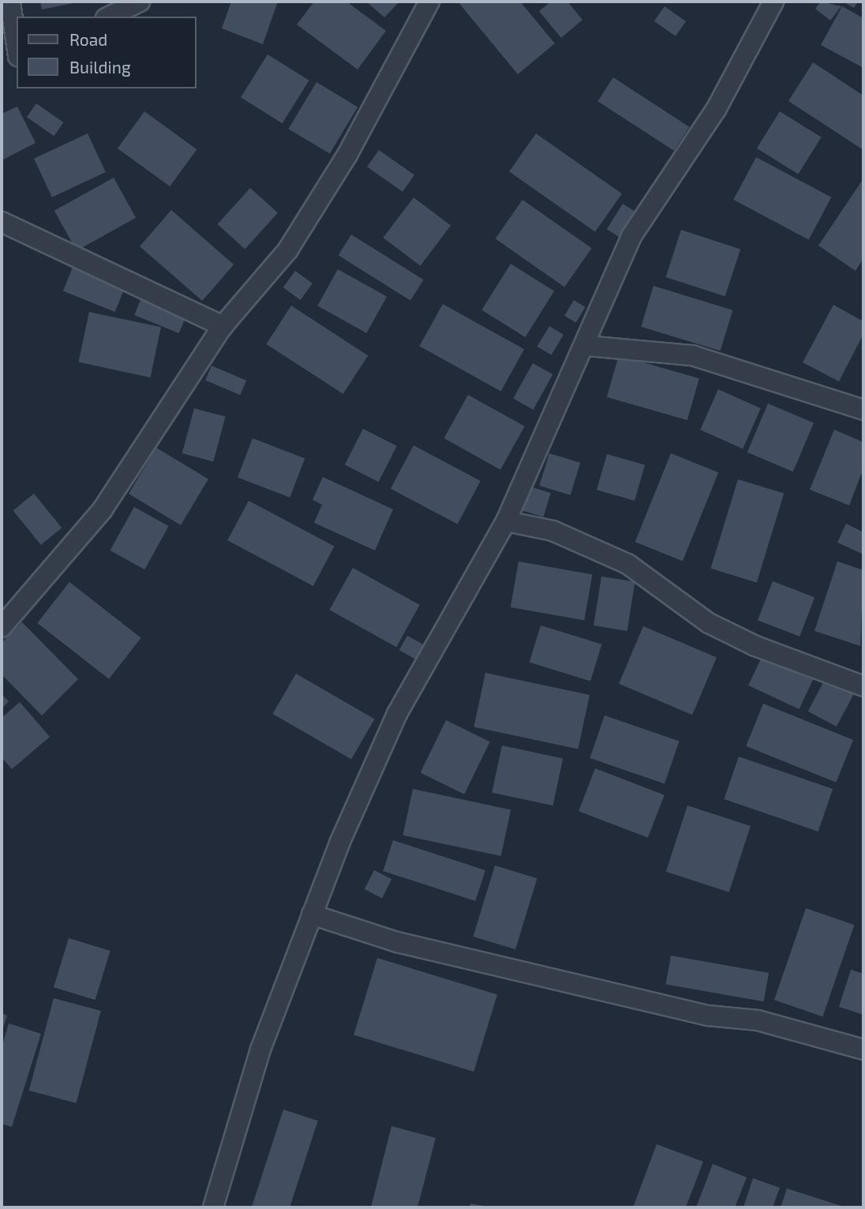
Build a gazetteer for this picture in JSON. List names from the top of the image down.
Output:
{
  "legend": ["Road", "Building"]
}
